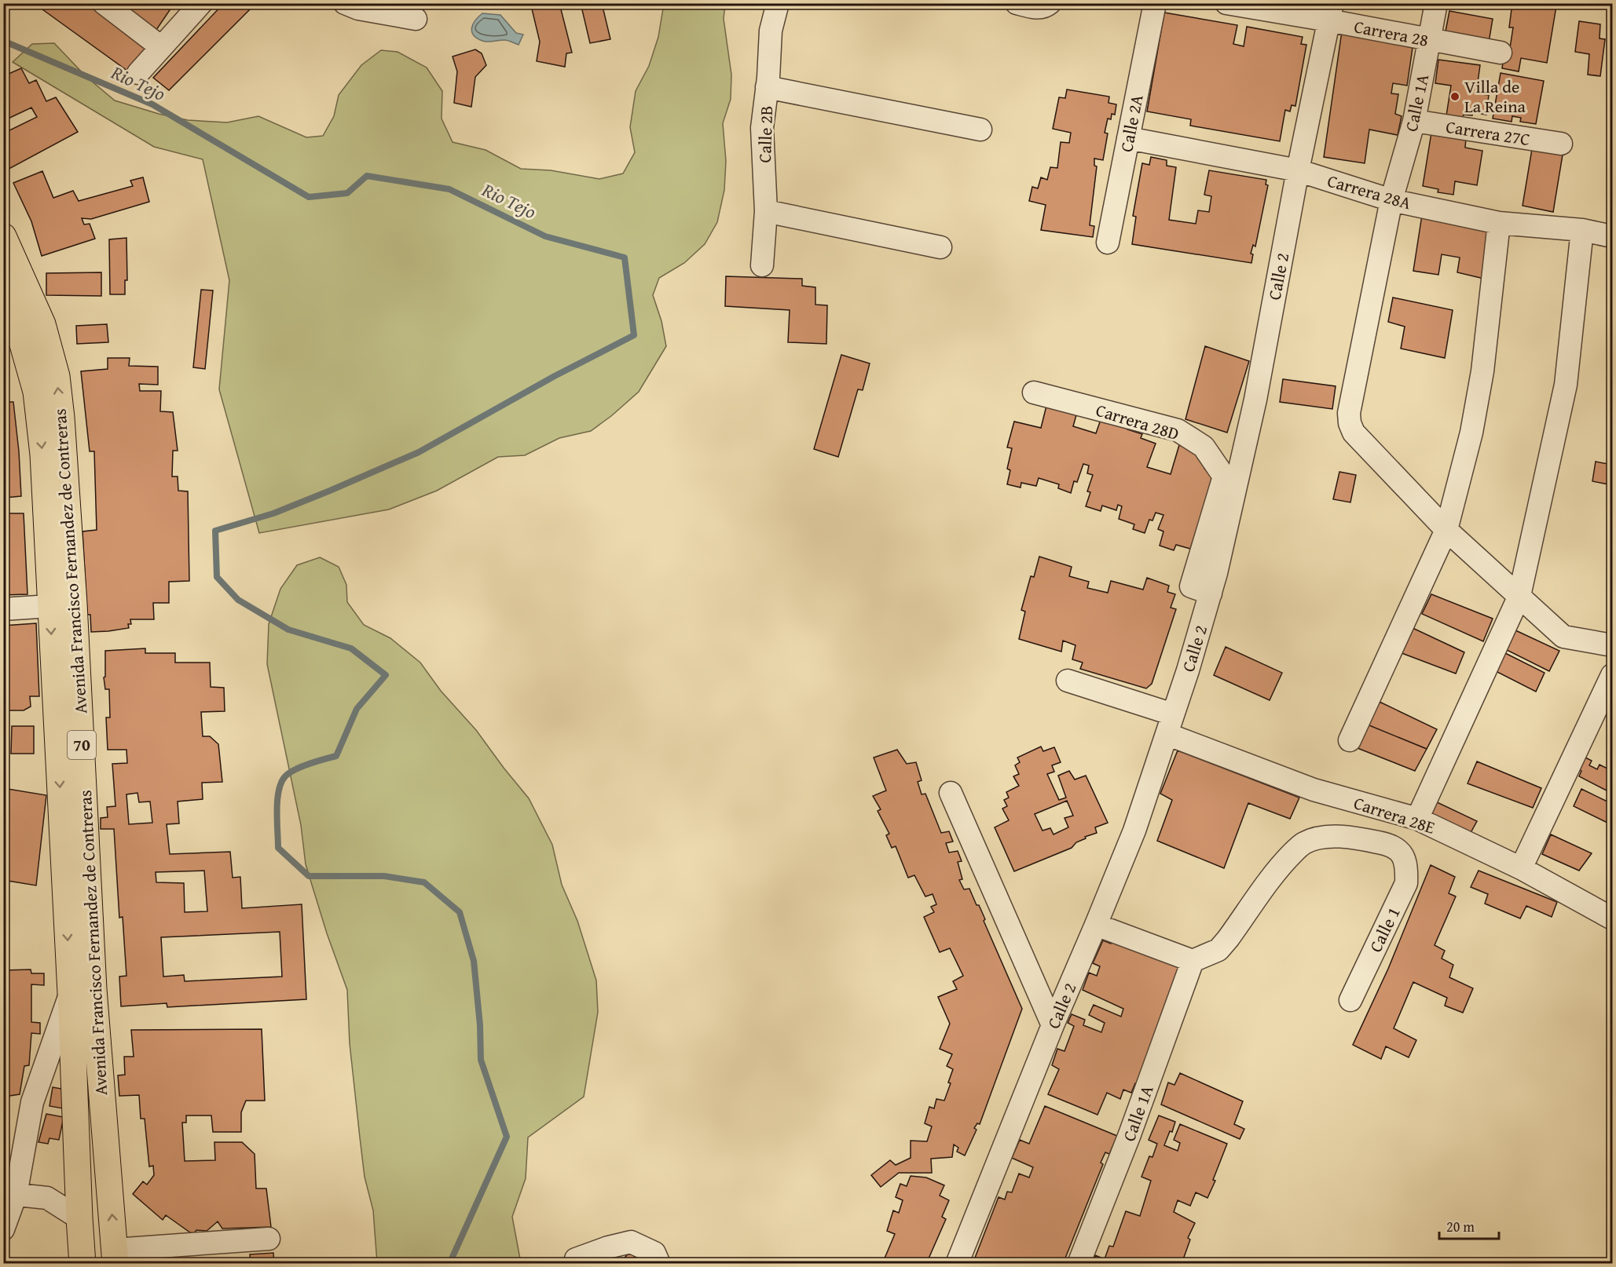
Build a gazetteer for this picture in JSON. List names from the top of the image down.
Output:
{
  "streets": {
    "main road": ["Avenida Francisco Fernandez de Contreras", "70"],
    "street": [
      "Carrera 28",
      "Calle 1A",
      "Calle 2A",
      "Carrera 27C",
      "Calle 2B",
      "Carrera 28A",
      "Calle 2",
      "Carrera 28D",
      "Carrera 28E",
      "Calle 1"
    ]
  },
  "crossings": [
    ["Carrera 28", "Calle 1A"],
    ["Carrera 28", "Calle 2"],
    ["Calle 1A", "Carrera 27C"],
    ["Calle 1A", "Carrera 28A"],
    ["Calle 1A", "Calle 1"],
    ["Calle 2A", "Carrera 28A"],
    ["Carrera 28A", "Calle 2"],
    ["Calle 2", "Carrera 28D"],
    ["Calle 2", "Carrera 28E"]
  ],
  "water": ["Rio Tejo"],
  "places": ["Villa de La Reina"],
  "scale_bar": "20 m"
}
